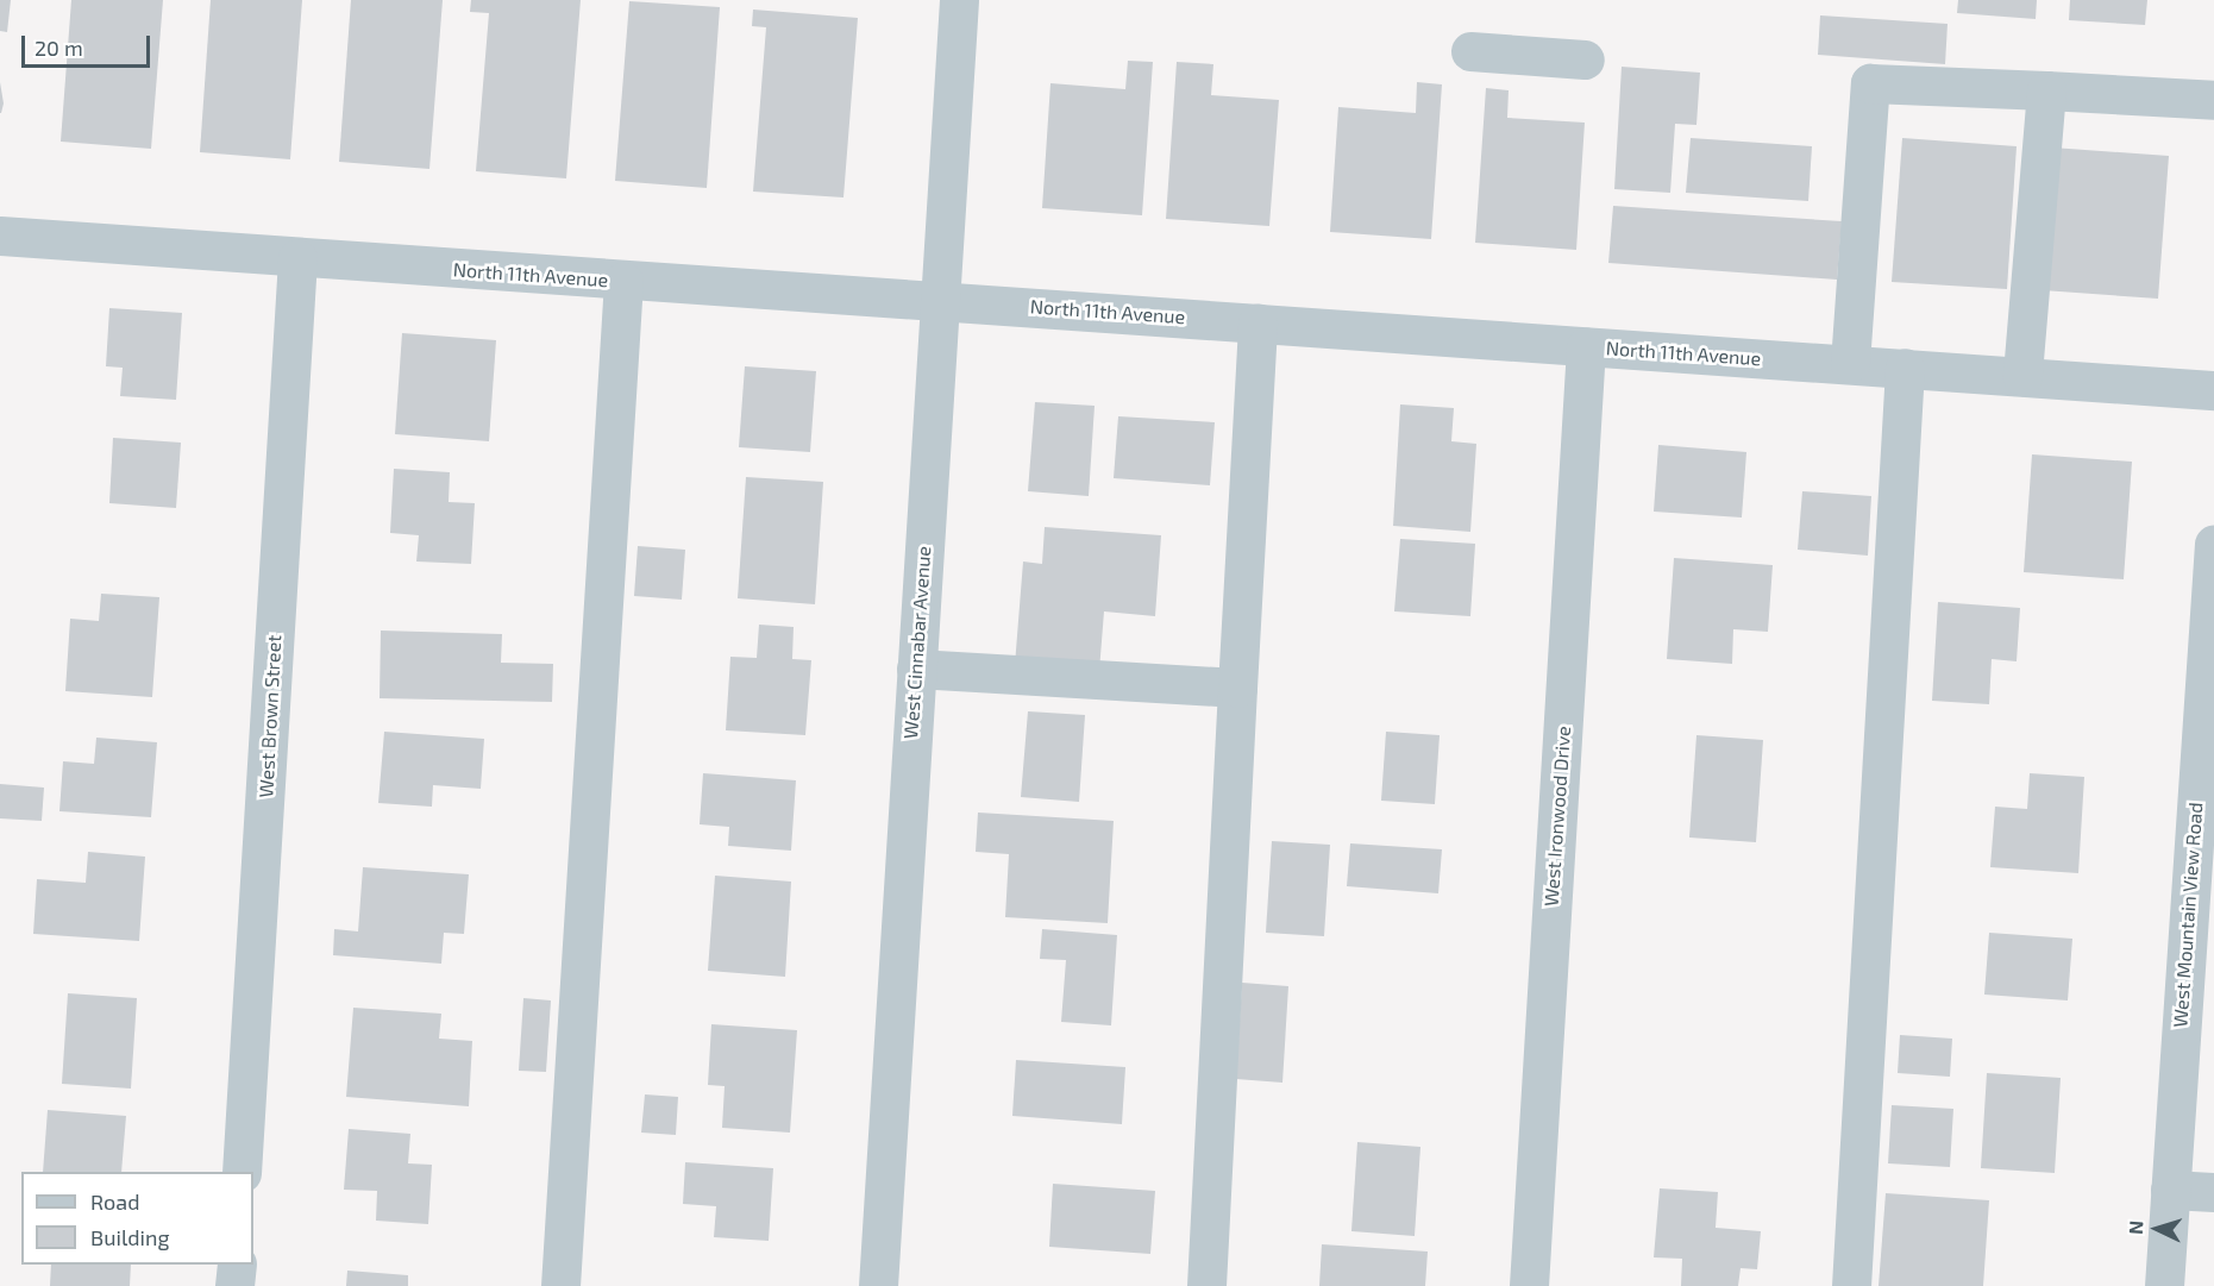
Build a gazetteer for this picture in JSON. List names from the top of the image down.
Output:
{
  "streets": {
    "street": [
      "North 11th Avenue",
      "West Cinnabar Avenue",
      "West Brown Street",
      "West Ironwood Drive",
      "West Mountain View Road"
    ]
  },
  "crossings": [
    ["North 11th Avenue", "West Cinnabar Avenue"],
    ["North 11th Avenue", "West Brown Street"],
    ["North 11th Avenue", "West Ironwood Drive"]
  ],
  "legend": ["Road", "Building"],
  "scale_bar": "20 m",
  "north": "left"
}
